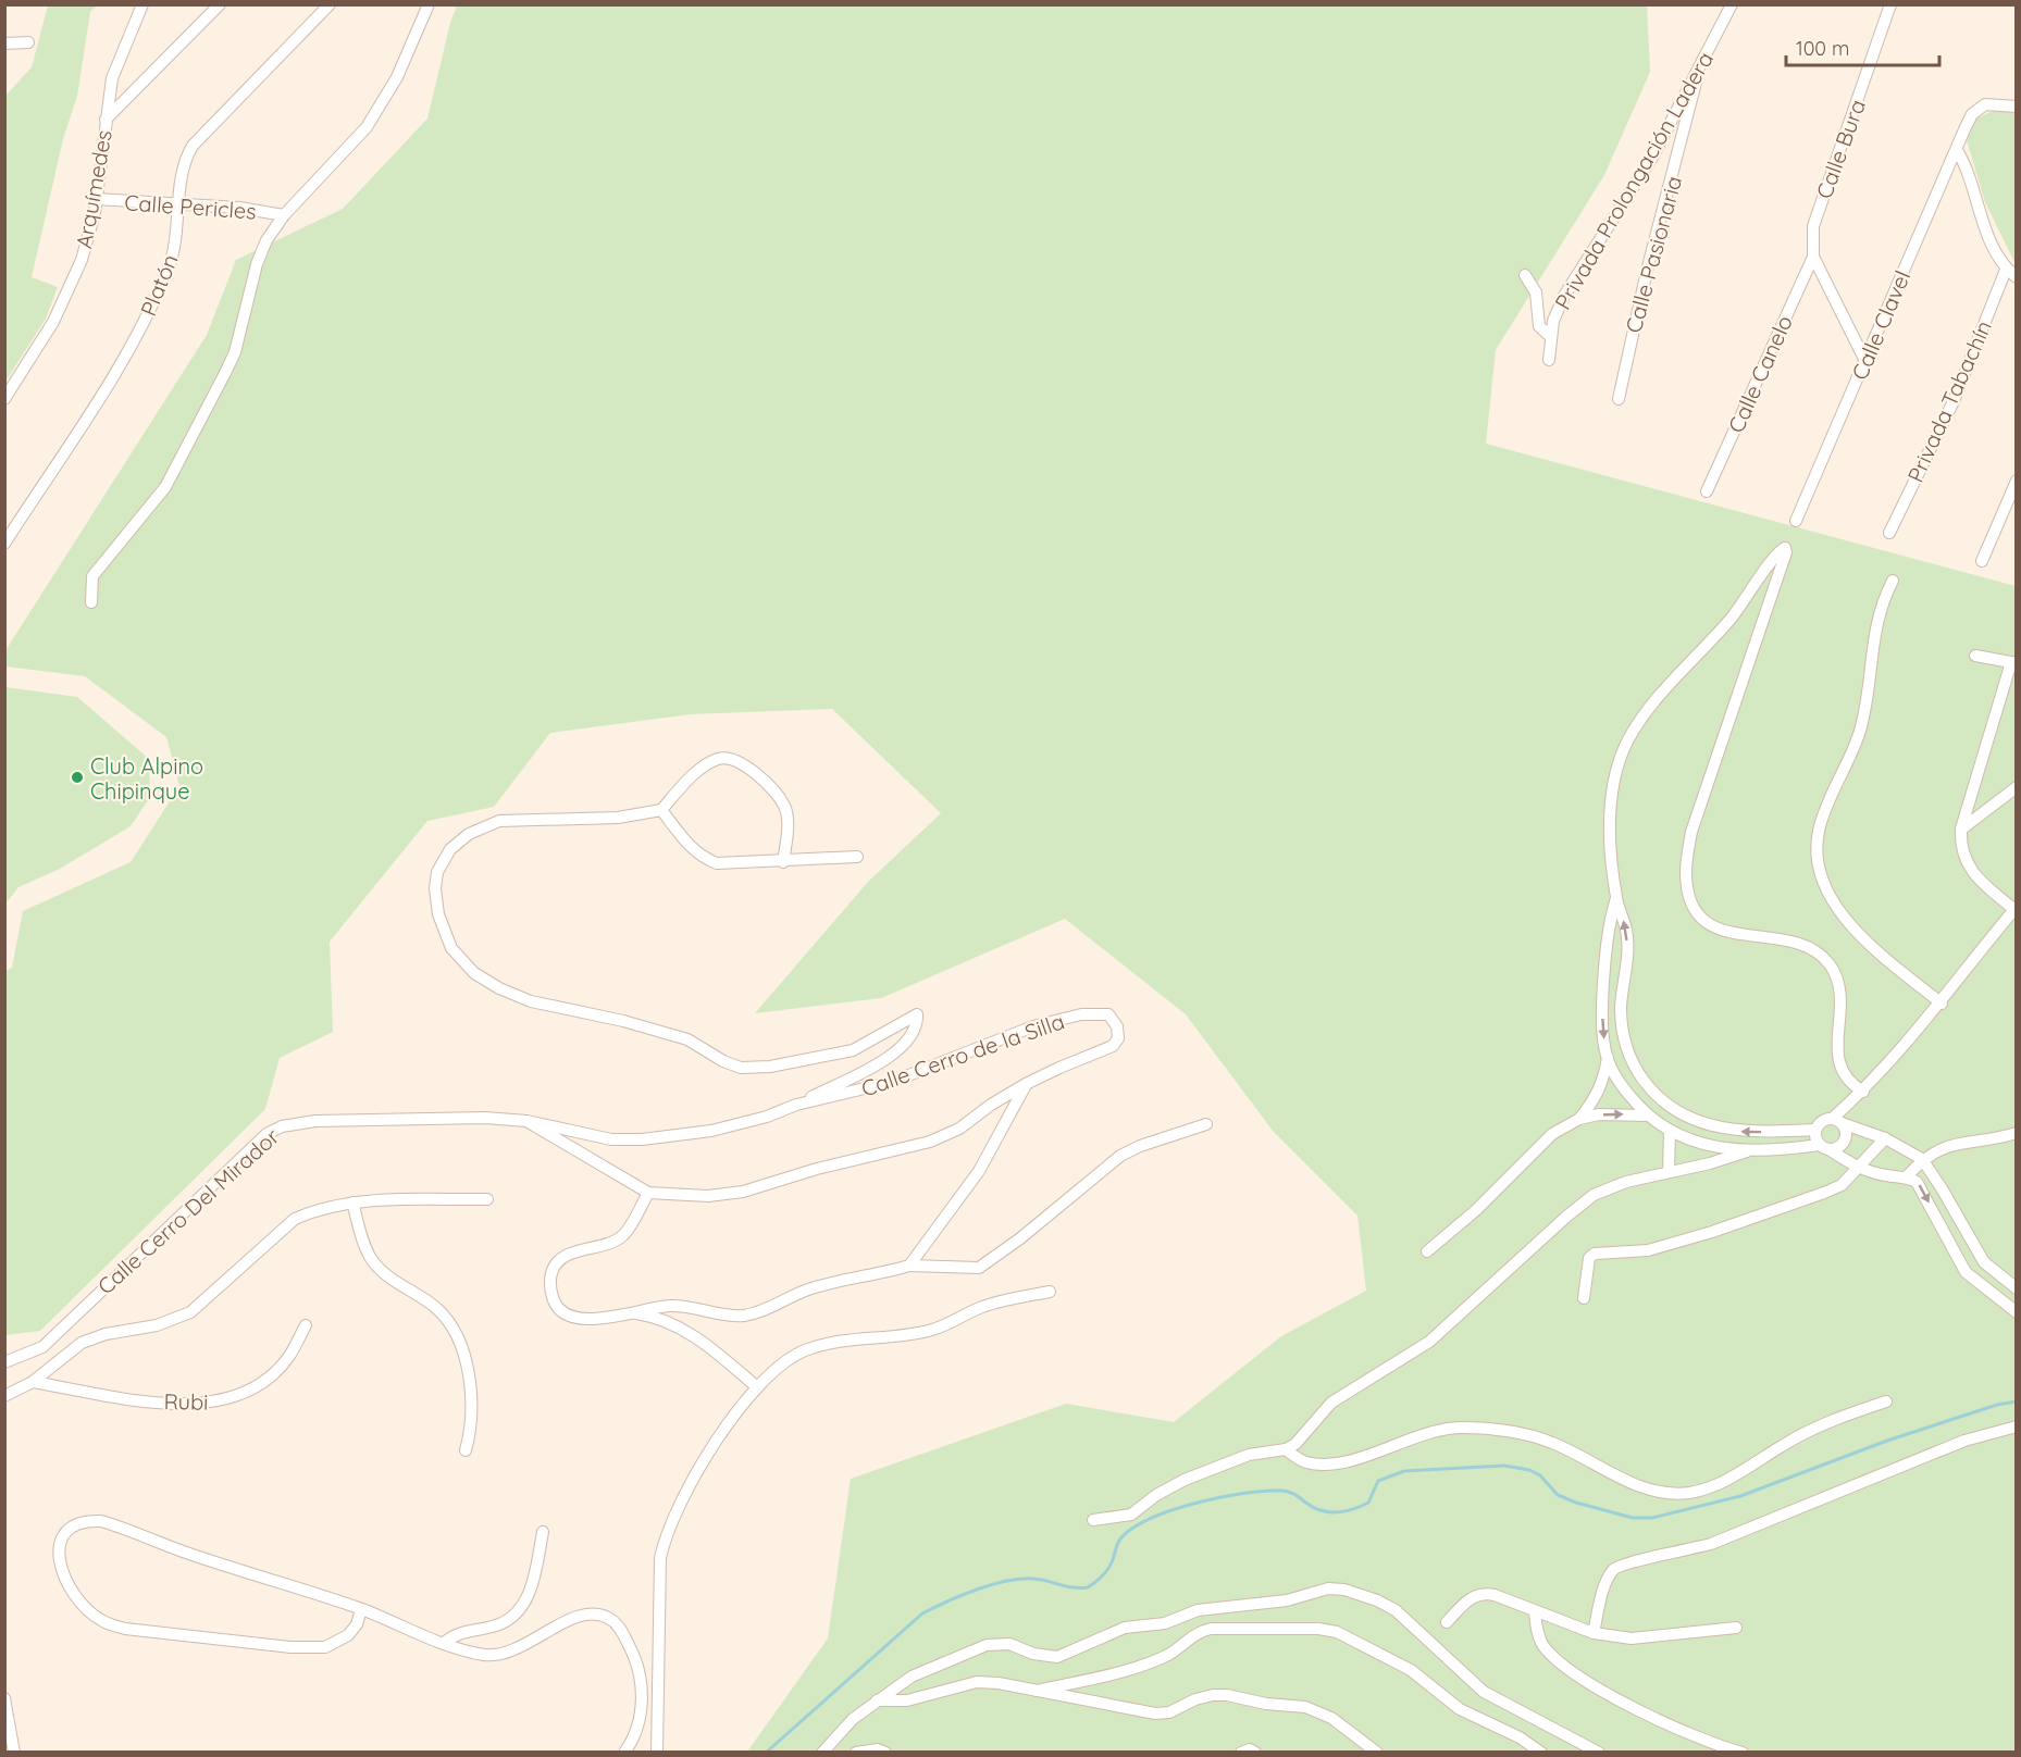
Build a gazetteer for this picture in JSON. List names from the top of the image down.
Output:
{
  "streets": {
    "street": [
      "Calle Bura",
      "Privada Prolongación Ladera",
      "Arquímedes",
      "Calle Pericles",
      "Calle Pasionaria",
      "Platón",
      "Calle Clavel",
      "Calle Canelo",
      "Privada Tabachín",
      "Calle Cerro de la Silla",
      "Calle Cerro Del Mirador",
      "Rubi"
    ]
  },
  "crossings": [
    ["Calle Bura", "Calle Canelo"],
    ["Privada Prolongación Ladera", "Calle Pasionaria"],
    ["Arquímedes", "Calle Pericles"],
    ["Calle Pericles", "Platón"],
    ["Calle Cerro de la Silla", "Calle Cerro Del Mirador"]
  ],
  "places": ["Club Alpino Chipinque"],
  "scale_bar": "100 m"
}
